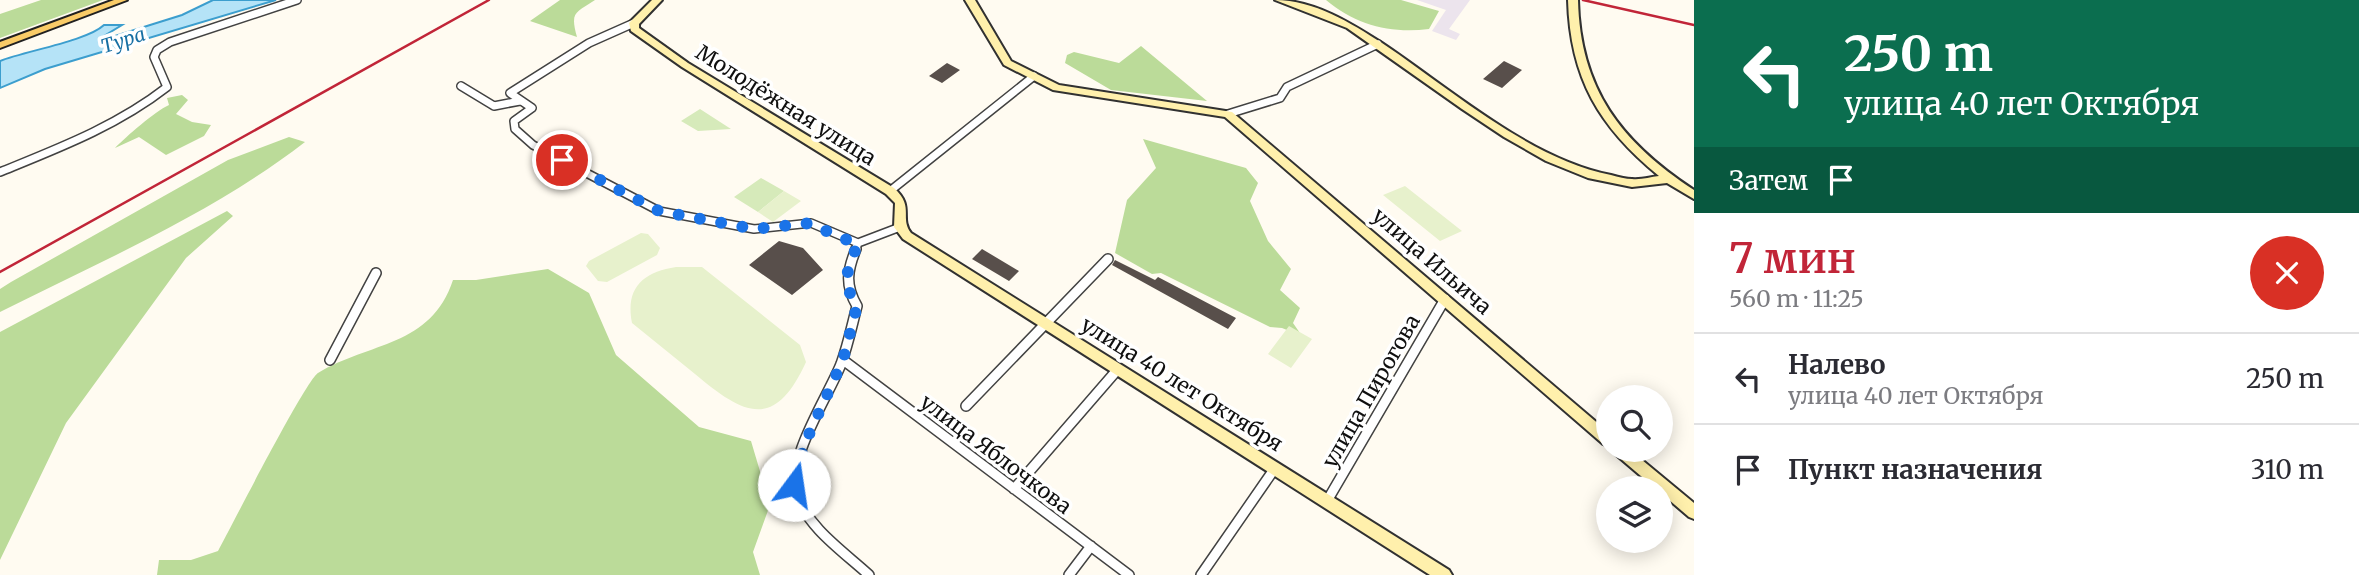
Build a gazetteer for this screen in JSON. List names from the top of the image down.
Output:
{
  "streets": {
    "street": [
      "Молодёжная улица",
      "улица Ильича",
      "улица 40 лет Октября",
      "улица Пирогова",
      "улица Яблочкова"
    ]
  },
  "crossings": [
    ["Молодёжная улица", "улица 40 лет Октября"],
    ["улица Ильича", "улица Пирогова"],
    ["улица 40 лет Октября", "улица Пирогова"]
  ],
  "water": ["Тура"],
  "page": {
    "turn": ["250 m", "улица 40 лет Октября"],
    "then": "Затем",
    "heading": ["7 мин", "560 m · 11:25"],
    "list": [
      {
        "name": "Налево",
        "note": "улица 40 лет Октября",
        "value": "250 m"
      },
      {
        "name": "Пункт назначения",
        "value": "310 m"
      }
    ]
  }
}
